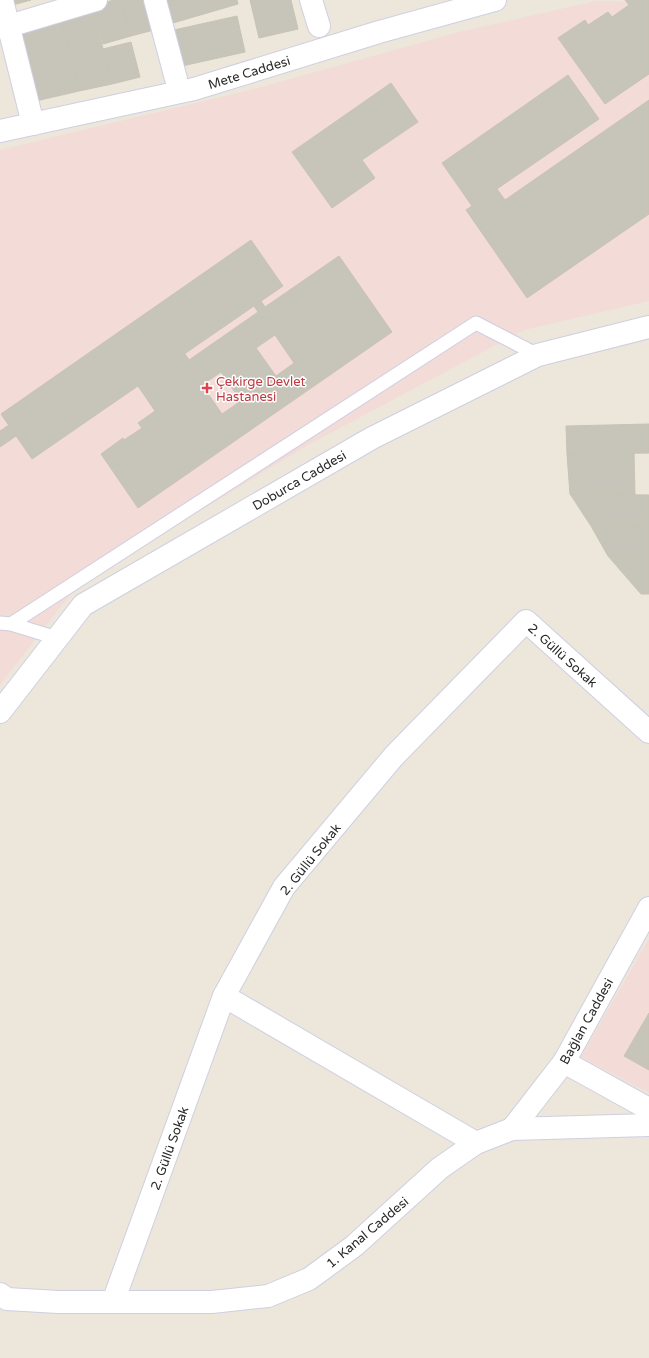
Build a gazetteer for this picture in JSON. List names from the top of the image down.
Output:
{
  "streets": {
    "street": [
      "Mete Caddesi",
      "Doburca Caddesi",
      "2. Güllü Sokak",
      "Bağlan Caddesi",
      "1. Kanal Caddesi"
    ]
  },
  "crossings": [
    ["2. Güllü Sokak", "1. Kanal Caddesi"],
    ["Bağlan Caddesi", "1. Kanal Caddesi"]
  ],
  "places": {
    "health": ["Çekirge Devlet Hastanesi"]
  }
}
